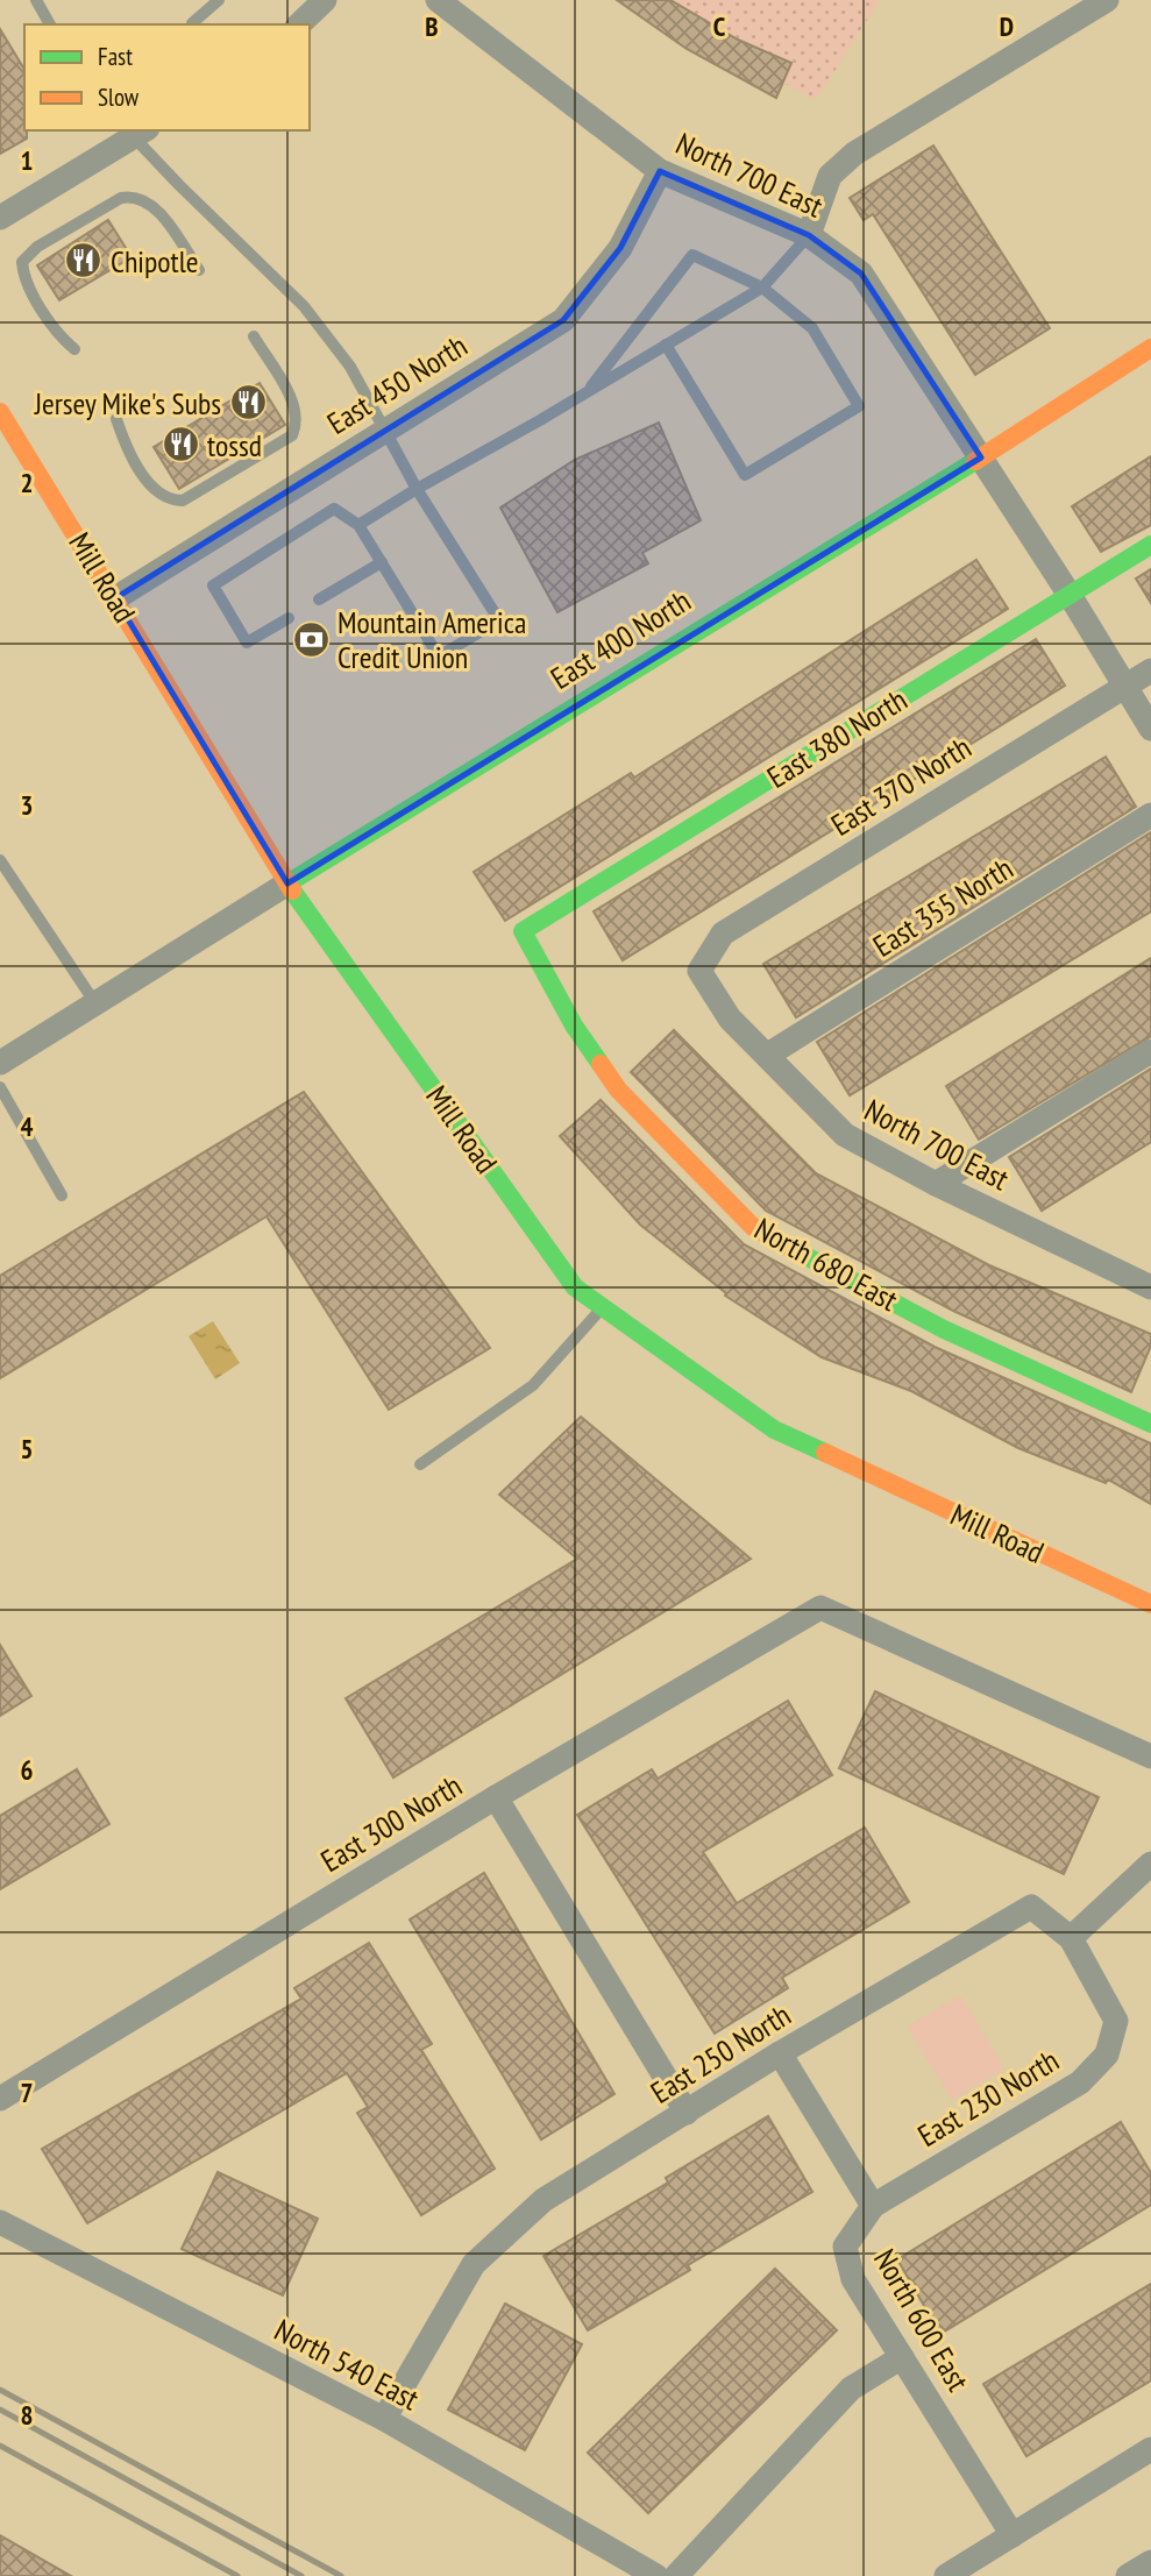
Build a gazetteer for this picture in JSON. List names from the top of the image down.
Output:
{
  "streets": {
    "street": [
      "North 700 East",
      "East 450 North",
      "Mill Road",
      "East 400 North",
      "East 380 North",
      "East 370 North",
      "East 355 North",
      "North 680 East",
      "East 300 North",
      "East 250 North",
      "East 230 North",
      "North 600 East",
      "North 540 East"
    ]
  },
  "crossings": [
    ["North 700 East", "East 450 North"],
    ["North 700 East", "East 400 North"],
    ["North 700 East", "East 380 North"],
    ["North 700 East", "East 370 North"],
    ["North 700 East", "East 355 North"],
    ["East 450 North", "Mill Road"],
    ["Mill Road", "East 400 North"],
    ["East 380 North", "North 680 East"],
    ["East 250 North", "East 230 North"],
    ["East 250 North", "North 600 East"],
    ["East 250 North", "North 540 East"],
    ["East 230 North", "North 600 East"]
  ],
  "places": {
    "restaurant": ["Chipotle", "Jersey Mike's Subs", "tossd"],
    "bank": ["Mountain America Credit Union"]
  },
  "legend": ["Fast", "Slow"],
  "grid": {
    "columns": ["B", "C", "D"],
    "rows": [
      "1",
      "2",
      "3",
      "4",
      "5",
      "6",
      "7",
      "8"
    ]
  }
}
